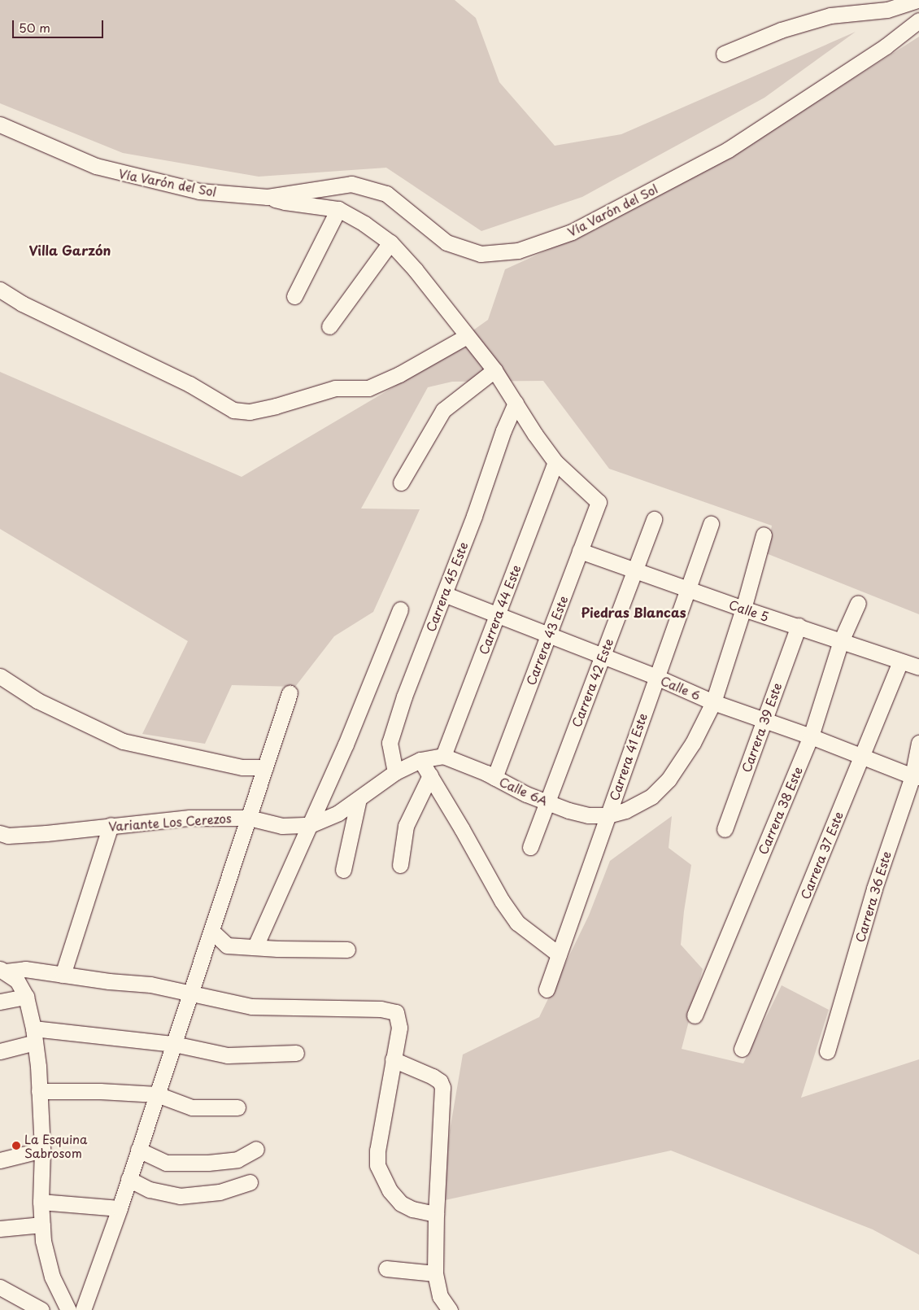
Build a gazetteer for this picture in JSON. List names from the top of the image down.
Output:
{
  "streets": {
    "street": [
      "Vía Varón del Sol",
      "Carrera 45 Este",
      "Carrera 44 Este",
      "Calle 5",
      "Carrera 43 Este",
      "Carrera 42 Este",
      "Calle 6",
      "Carrera 39 Este",
      "Carrera 41 Este",
      "Calle 6A",
      "Carrera 38 Este",
      "Variante Los Cerezos",
      "Carrera 37 Este",
      "Carrera 36 Este"
    ]
  },
  "crossings": [
    ["Carrera 45 Este", "Calle 6"],
    ["Carrera 45 Este", "Variante Los Cerezos"],
    ["Carrera 44 Este", "Carrera 43 Este"],
    ["Carrera 44 Este", "Calle 6"],
    ["Carrera 44 Este", "Calle 6A"],
    ["Carrera 44 Este", "Variante Los Cerezos"],
    ["Calle 5", "Carrera 43 Este"],
    ["Calle 5", "Carrera 42 Este"],
    ["Calle 5", "Carrera 39 Este"],
    ["Calle 5", "Carrera 41 Este"],
    ["Calle 5", "Carrera 38 Este"],
    ["Calle 5", "Carrera 37 Este"],
    ["Carrera 43 Este", "Calle 6"],
    ["Carrera 43 Este", "Calle 6A"],
    ["Carrera 42 Este", "Calle 6"],
    ["Carrera 42 Este", "Calle 6A"],
    ["Calle 6", "Carrera 39 Este"],
    ["Calle 6", "Carrera 41 Este"],
    ["Calle 6", "Carrera 38 Este"],
    ["Calle 6", "Carrera 37 Este"],
    ["Calle 6", "Carrera 36 Este"],
    ["Carrera 41 Este", "Calle 6A"],
    ["Calle 6A", "Variante Los Cerezos"]
  ],
  "districts": ["Villa Garzón", "Piedras Blancas"],
  "places": ["La Esquina Sabrosom"],
  "scale_bar": "50 m"
}
